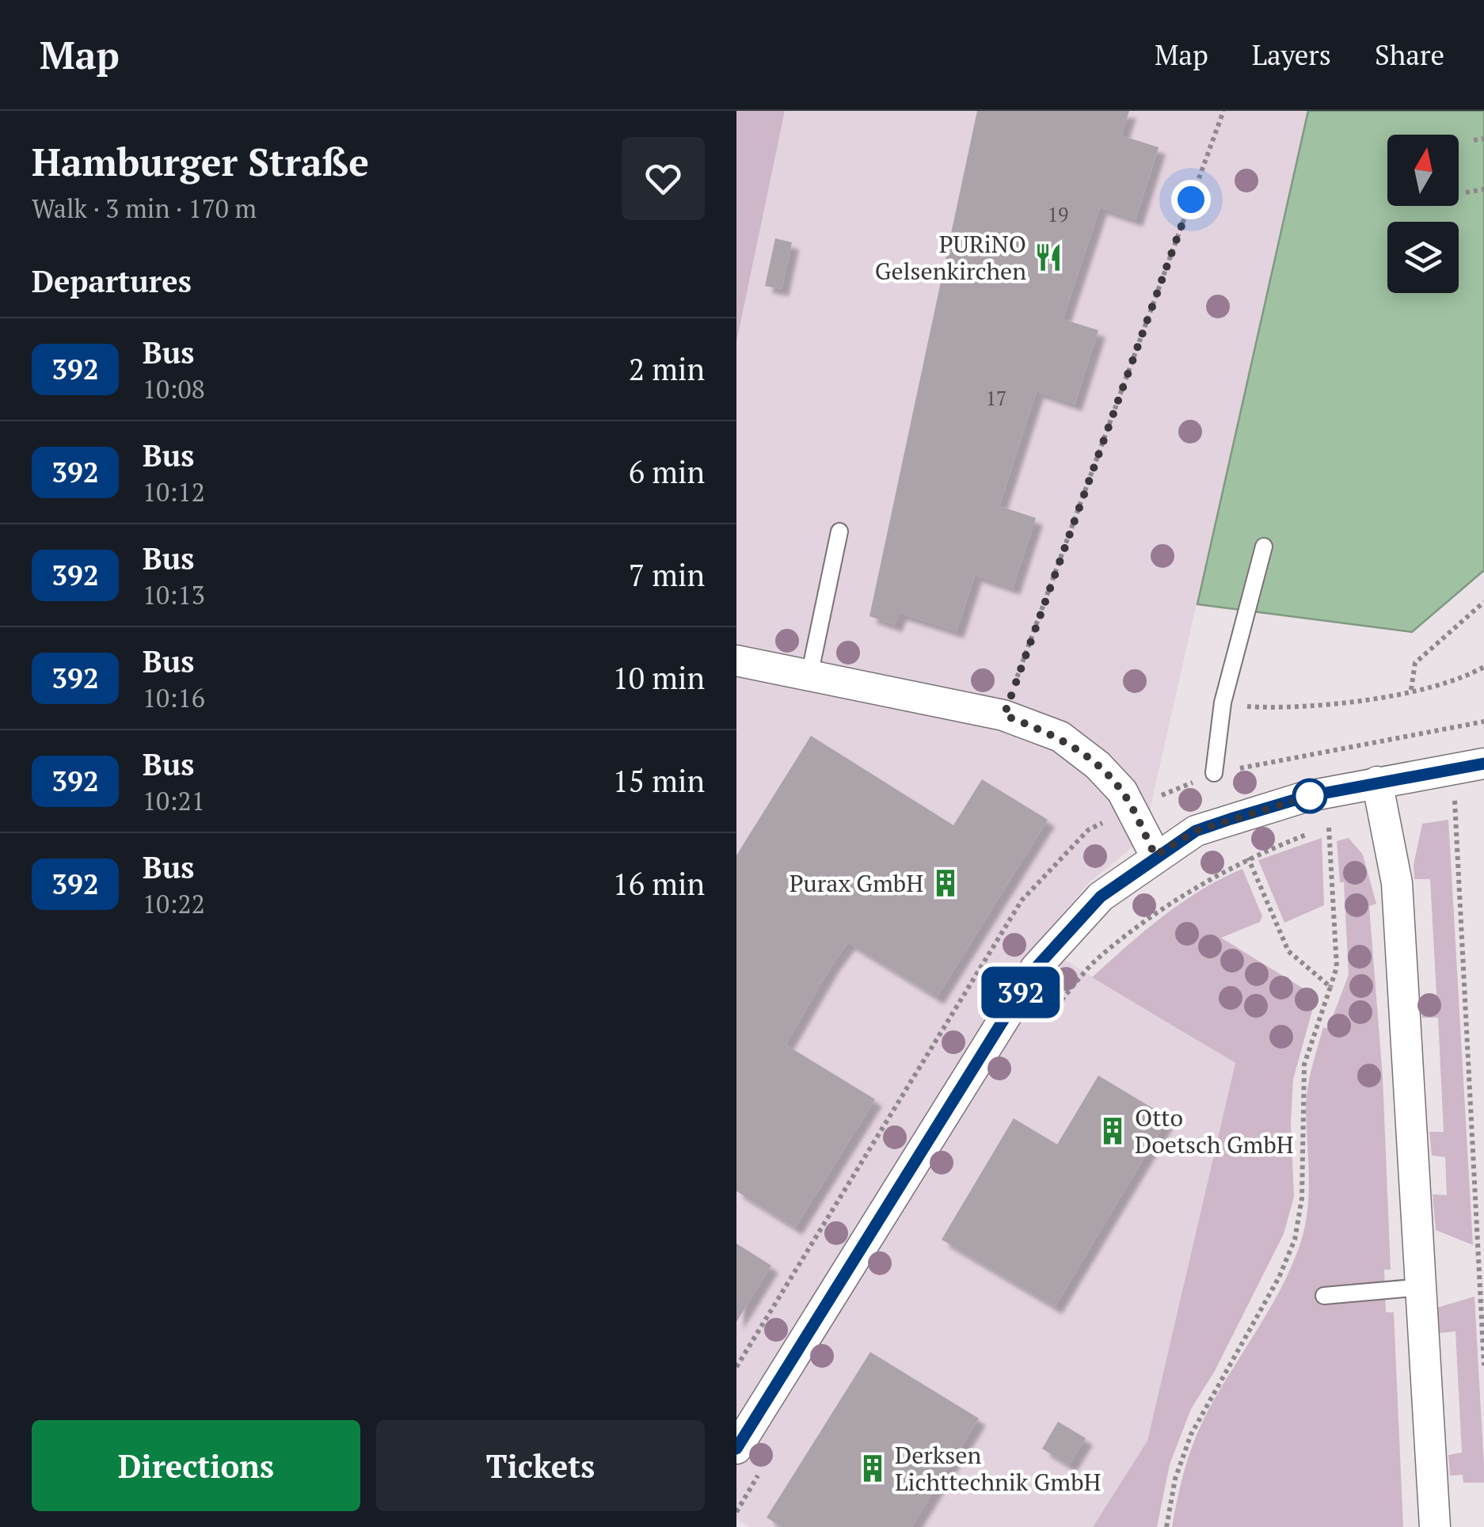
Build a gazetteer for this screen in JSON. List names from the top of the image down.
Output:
{
  "places": {
    "restaurant": ["PURiNO Gelsenkirchen"],
    "building": ["Purax GmbH", "Otto Doetsch GmbH", "Derksen Lichttechnik GmbH"]
  },
  "lines": ["bus line 392"],
  "house_numbers": ["19", "17"],
  "north": "top",
  "page": {
    "header": "Map",
    "nav": ["Map", "Layers", "Share"],
    "heading": [
      ["Hamburger Straße", "Walk · 3 min · 170 m"],
      "Departures"
    ],
    "on_map": "392",
    "list": [
      {
        "mark": "392",
        "name": "Bus",
        "note": "10:08",
        "value": "2 min"
      },
      {
        "mark": "392",
        "name": "Bus",
        "note": "10:12",
        "value": "6 min"
      },
      {
        "mark": "392",
        "name": "Bus",
        "note": "10:13",
        "value": "7 min"
      },
      {
        "mark": "392",
        "name": "Bus",
        "note": "10:16",
        "value": "10 min"
      },
      {
        "mark": "392",
        "name": "Bus",
        "note": "10:21",
        "value": "15 min"
      },
      {
        "mark": "392",
        "name": "Bus",
        "note": "10:22",
        "value": "16 min"
      }
    ],
    "buttons": ["Directions", "Tickets"]
  }
}
